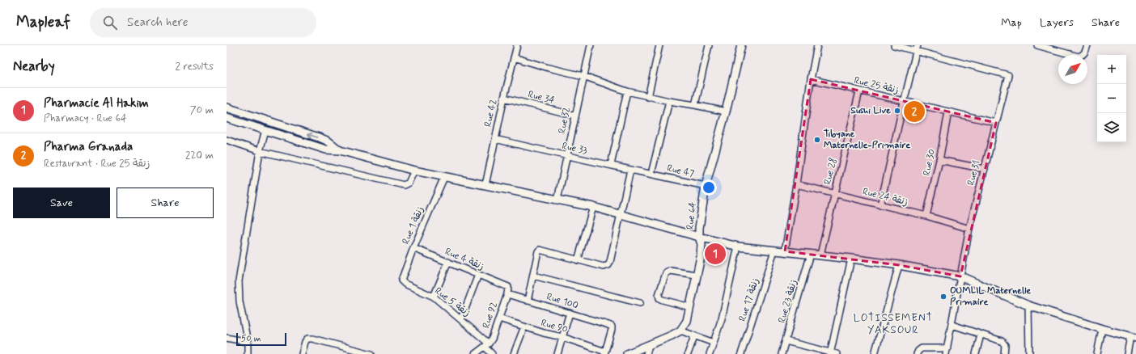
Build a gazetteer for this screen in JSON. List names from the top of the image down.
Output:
{
  "streets": {
    "street": [
      "Rue 25 زنقة",
      "Rue 34",
      "Rue 42",
      "Rue 32",
      "Rue 33",
      "Rue 30",
      "Rue 47",
      "Rue 28",
      "Rue 31",
      "Rue 24 زنقة",
      "Rue 64",
      "Rue 1 زنقة",
      "Rue 4 زنقة",
      "Rue 17 زنقة",
      "Rue 100",
      "Rue 23 زنقة",
      "Rue 5 زنقة",
      "Rue 92",
      "Rue 90"
    ]
  },
  "crossings": [
    ["Rue 25 زنقة", "Rue 30"],
    ["Rue 25 زنقة", "Rue 28"],
    ["Rue 25 زنقة", "Rue 31"],
    ["Rue 34", "Rue 42"],
    ["Rue 34", "Rue 32"],
    ["Rue 42", "Rue 33"],
    ["Rue 32", "Rue 33"],
    ["Rue 33", "Rue 47"],
    ["Rue 30", "Rue 24 زنقة"],
    ["Rue 47", "Rue 64"],
    ["Rue 28", "Rue 24 زنقة"],
    ["Rue 31", "Rue 24 زنقة"],
    ["Rue 1 زنقة", "Rue 4 زنقة"],
    ["Rue 1 زنقة", "Rue 5 زنقة"],
    ["Rue 4 زنقة", "Rue 92"],
    ["Rue 100", "Rue 92"],
    ["Rue 100", "Rue 90"],
    ["Rue 5 زنقة", "Rue 92"],
    ["Rue 92", "Rue 90"]
  ],
  "districts": ["LOTISSEMENT YAKSOUR"],
  "places": ["Sushi Live", "Tibyane Maternelle-Primaire", "OUMLIL Maternelle Primaire"],
  "scale_bar": "50 m",
  "north": "top right",
  "page": {
    "header": "Mapleaf",
    "search": "Search here",
    "nav": ["Map", "Layers", "Share"],
    "heading": ["Nearby", "2 results"],
    "map_buttons": ["+", "−"],
    "list": [
      {
        "mark": "1",
        "name": "Pharmacie Al Hakim",
        "note": "Pharmacy · Rue 64",
        "value": "70 m"
      },
      {
        "mark": "2",
        "name": "Pharma Granada",
        "note": "Restaurant · Rue 25 زنقة",
        "value": "220 m"
      }
    ],
    "pins": ["2", "1"],
    "buttons": ["Save", "Share"],
    "scale": "50 m"
  }
}
